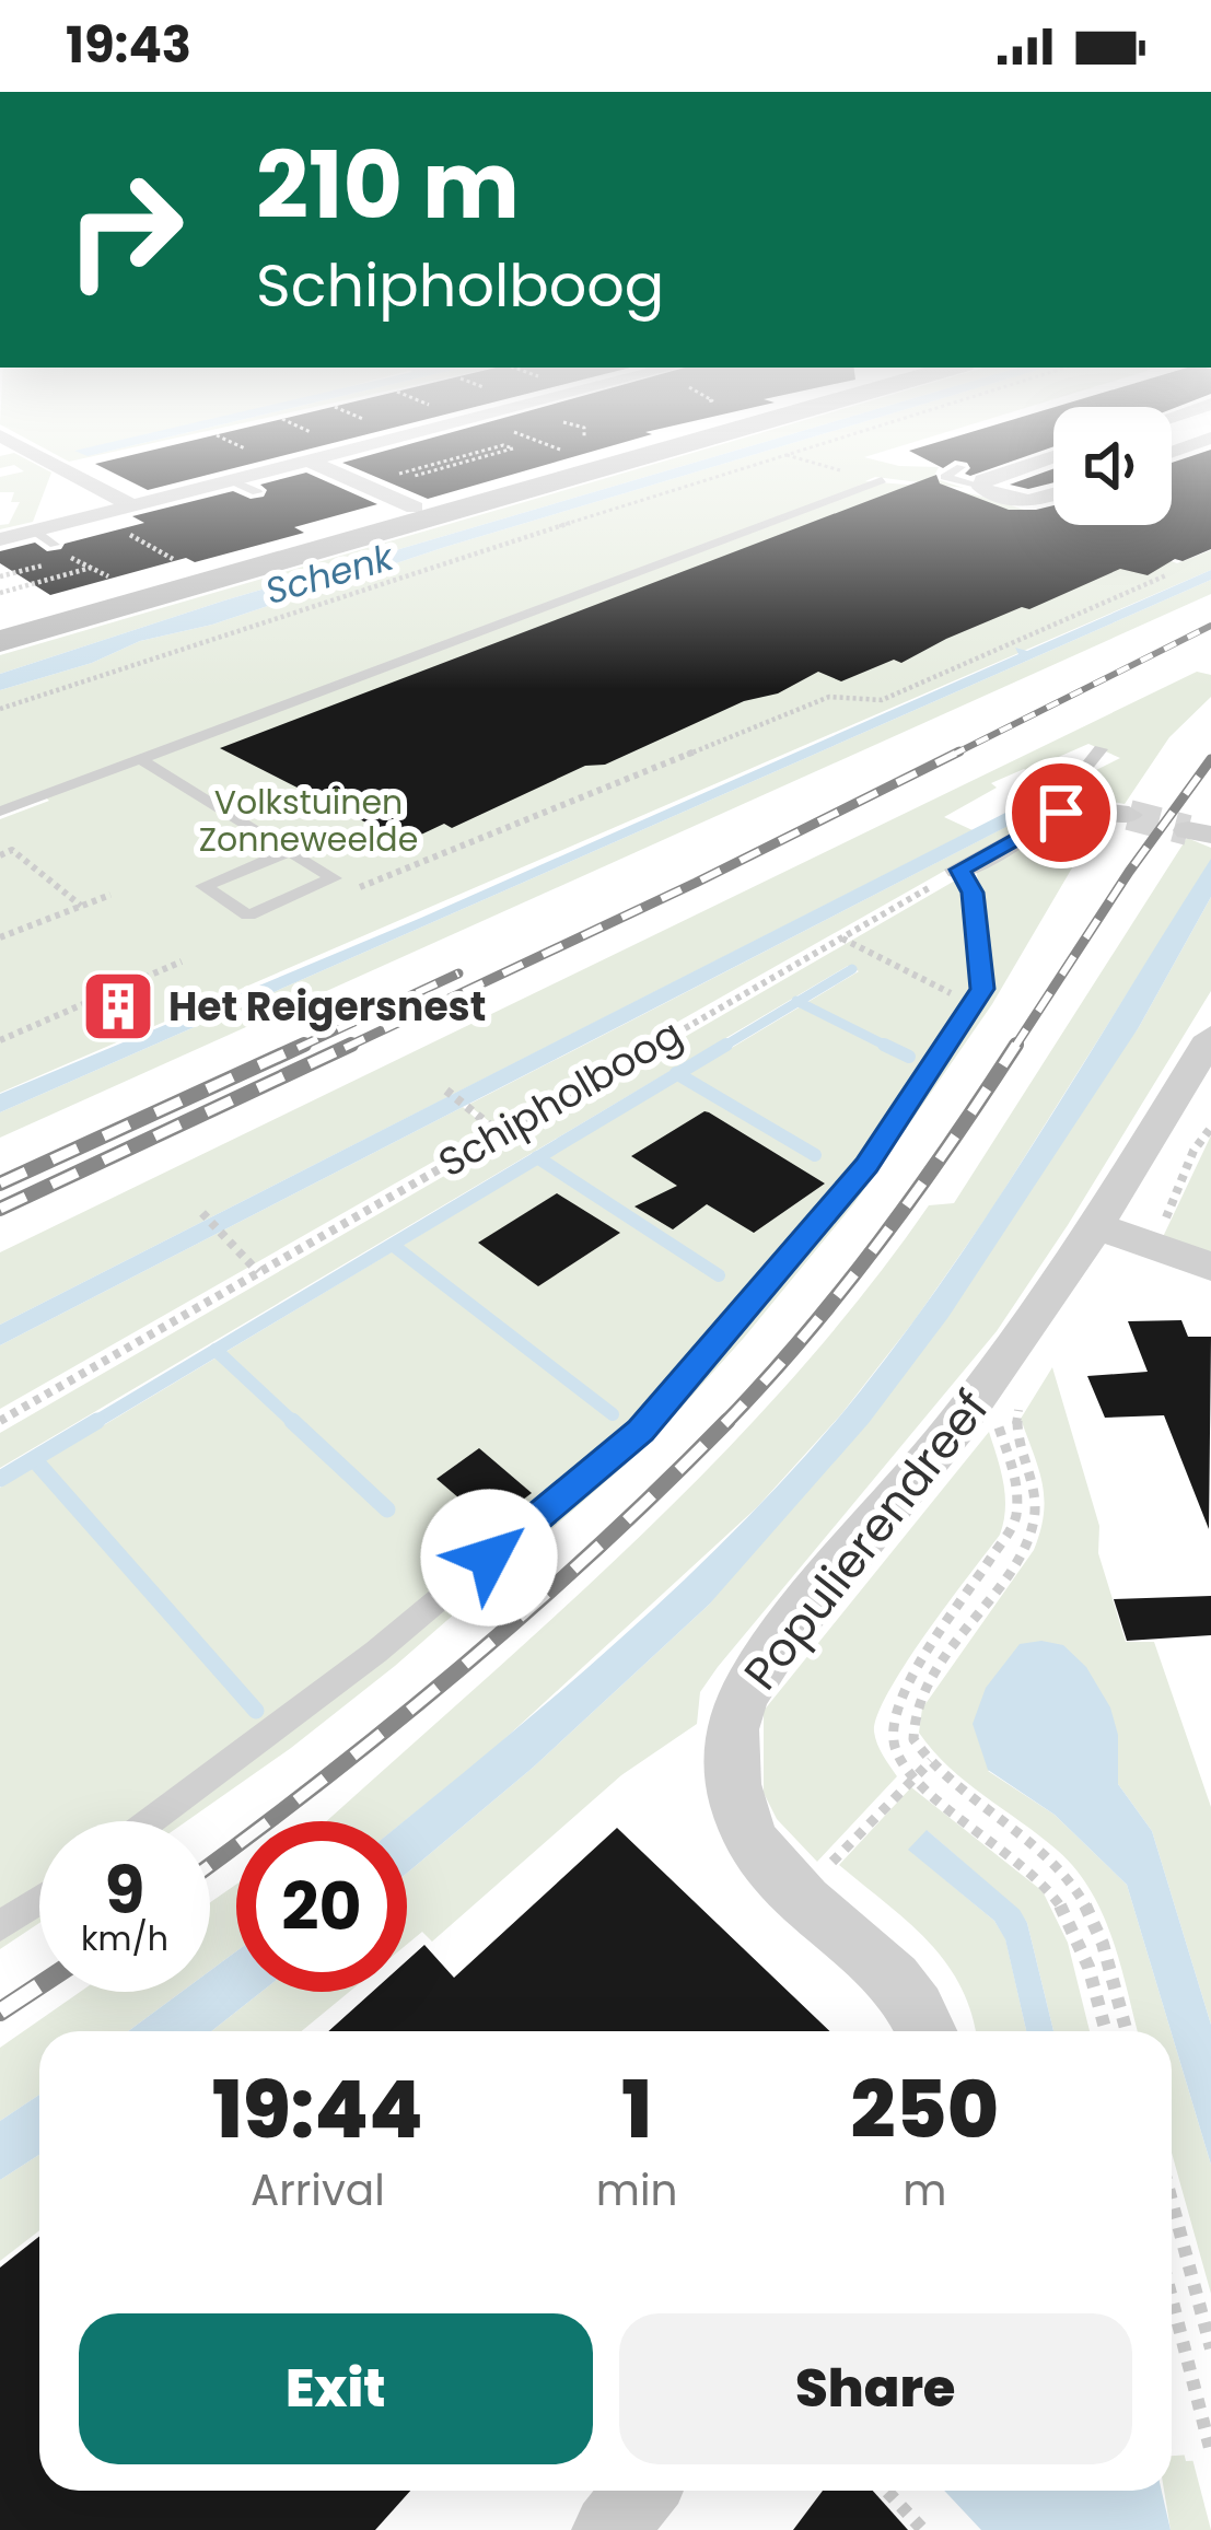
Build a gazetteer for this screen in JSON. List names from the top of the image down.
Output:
{
  "streets": {
    "street": ["Populierendreef"],
    "path": ["Schipholboog"]
  },
  "water": ["Schenk"],
  "parks": ["Volkstuinen Zonneweelde"],
  "places": {
    "building": ["Het Reigersnest"]
  },
  "page": {
    "status": "19:43",
    "turn": ["210 m", "Schipholboog"],
    "speed": "9 km/h",
    "limit": "20",
    "eta": [
      "19:44",
      "Arrival",
      "1",
      "min",
      "250",
      "m"
    ],
    "buttons": ["Exit", "Share"]
  }
}
